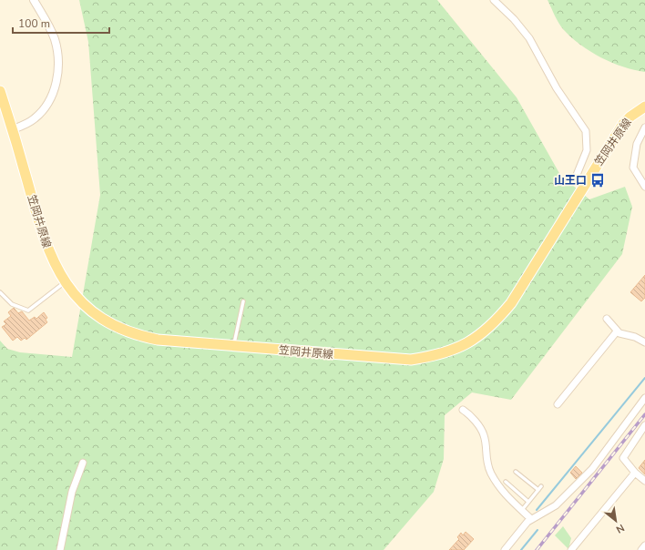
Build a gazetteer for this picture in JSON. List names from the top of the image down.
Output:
{
  "streets": {
    "main road": ["笠岡井原線"]
  },
  "places": {
    "bus stop": ["山王口"]
  },
  "scale_bar": "100 m",
  "north": "bottom right"
}
